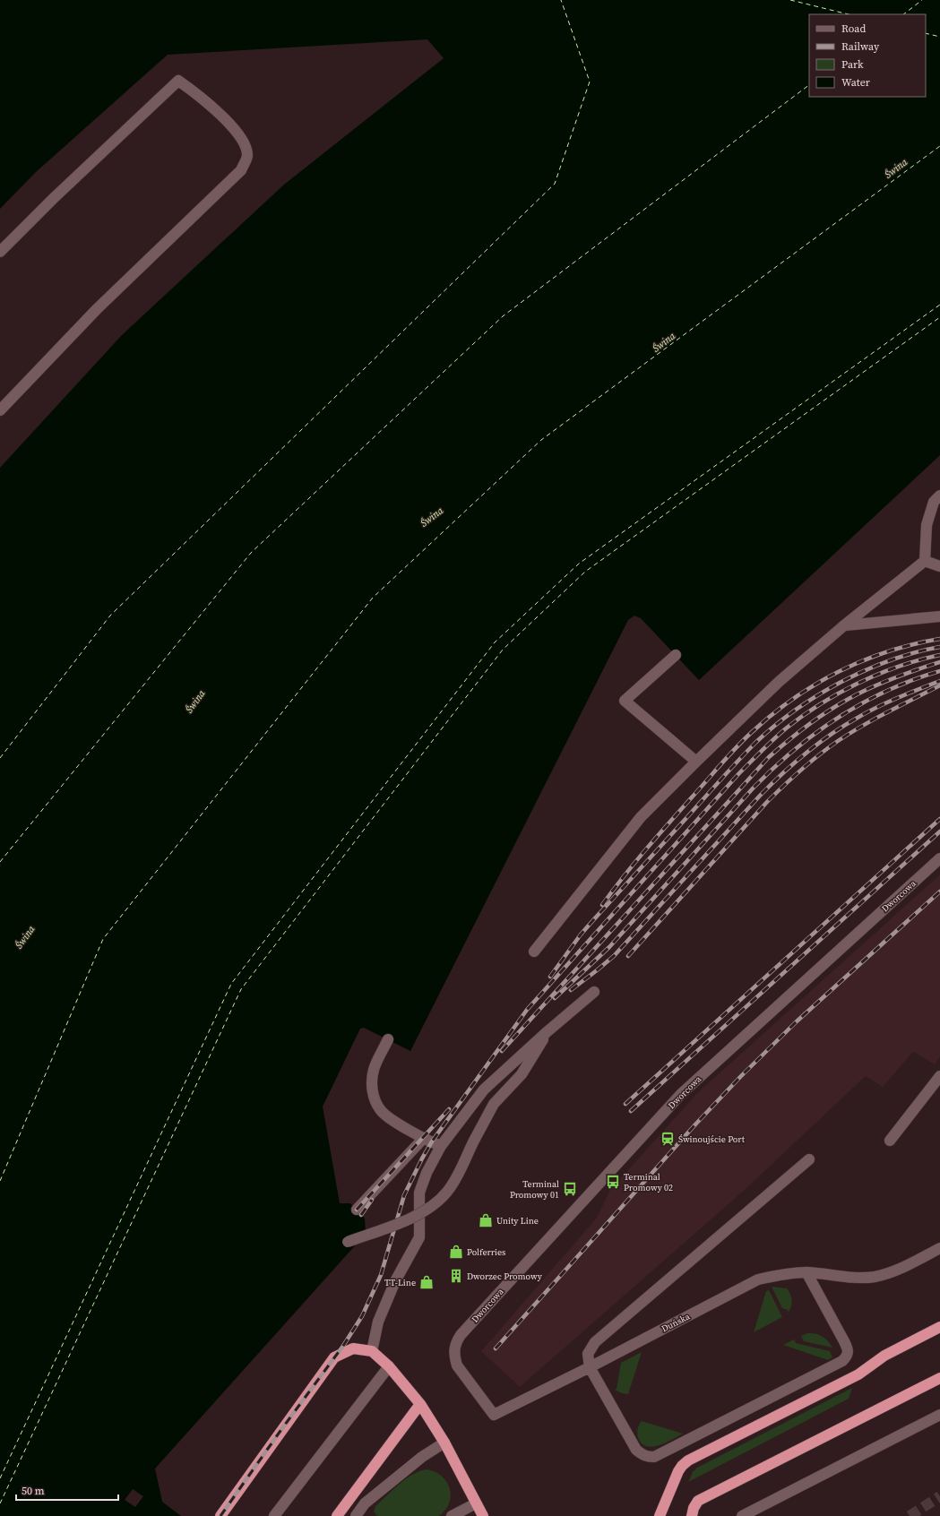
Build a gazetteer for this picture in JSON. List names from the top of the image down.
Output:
{
  "streets": {
    "street": ["Dworcowa", "Duńska"]
  },
  "crossings": [
    ["Dworcowa", "Duńska"]
  ],
  "water": ["Świna"],
  "places": {
    "station": ["Świnoujście Port"],
    "bus stop": ["Terminal Promowy 02", "Terminal Promowy 01"],
    "shop": ["Unity Line", "Polferries", "TT-Line"],
    "building": ["Dworzec Promowy"]
  },
  "legend": [
    "Road",
    "Railway",
    "Park",
    "Water"
  ],
  "scale_bar": "50 m"
}
